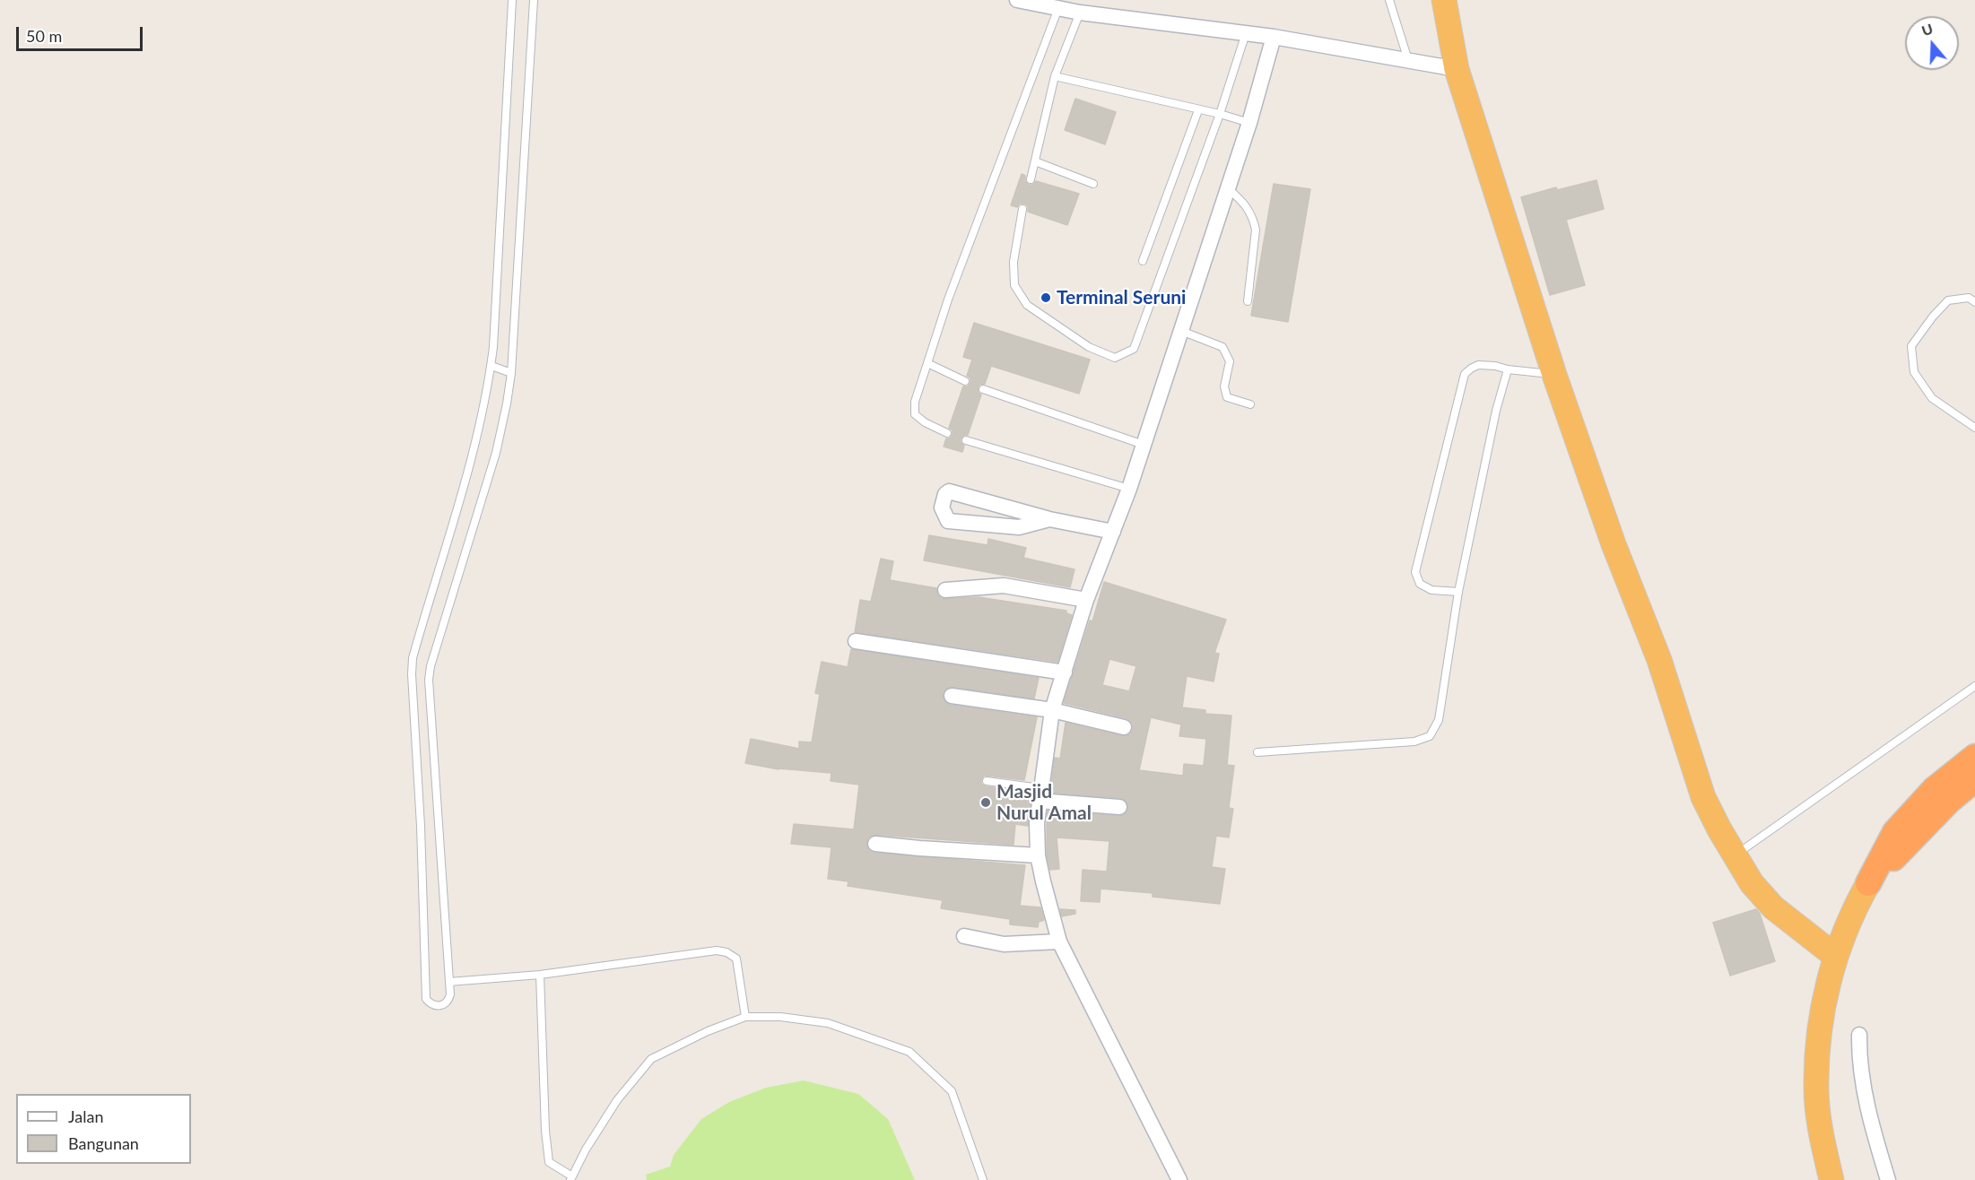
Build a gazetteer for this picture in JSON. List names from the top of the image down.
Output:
{
  "places": ["Terminal Seruni", "Masjid Nurul Amal"],
  "legend": ["Jalan", "Bangunan"],
  "scale_bar": "50 m",
  "north": "top"
}
